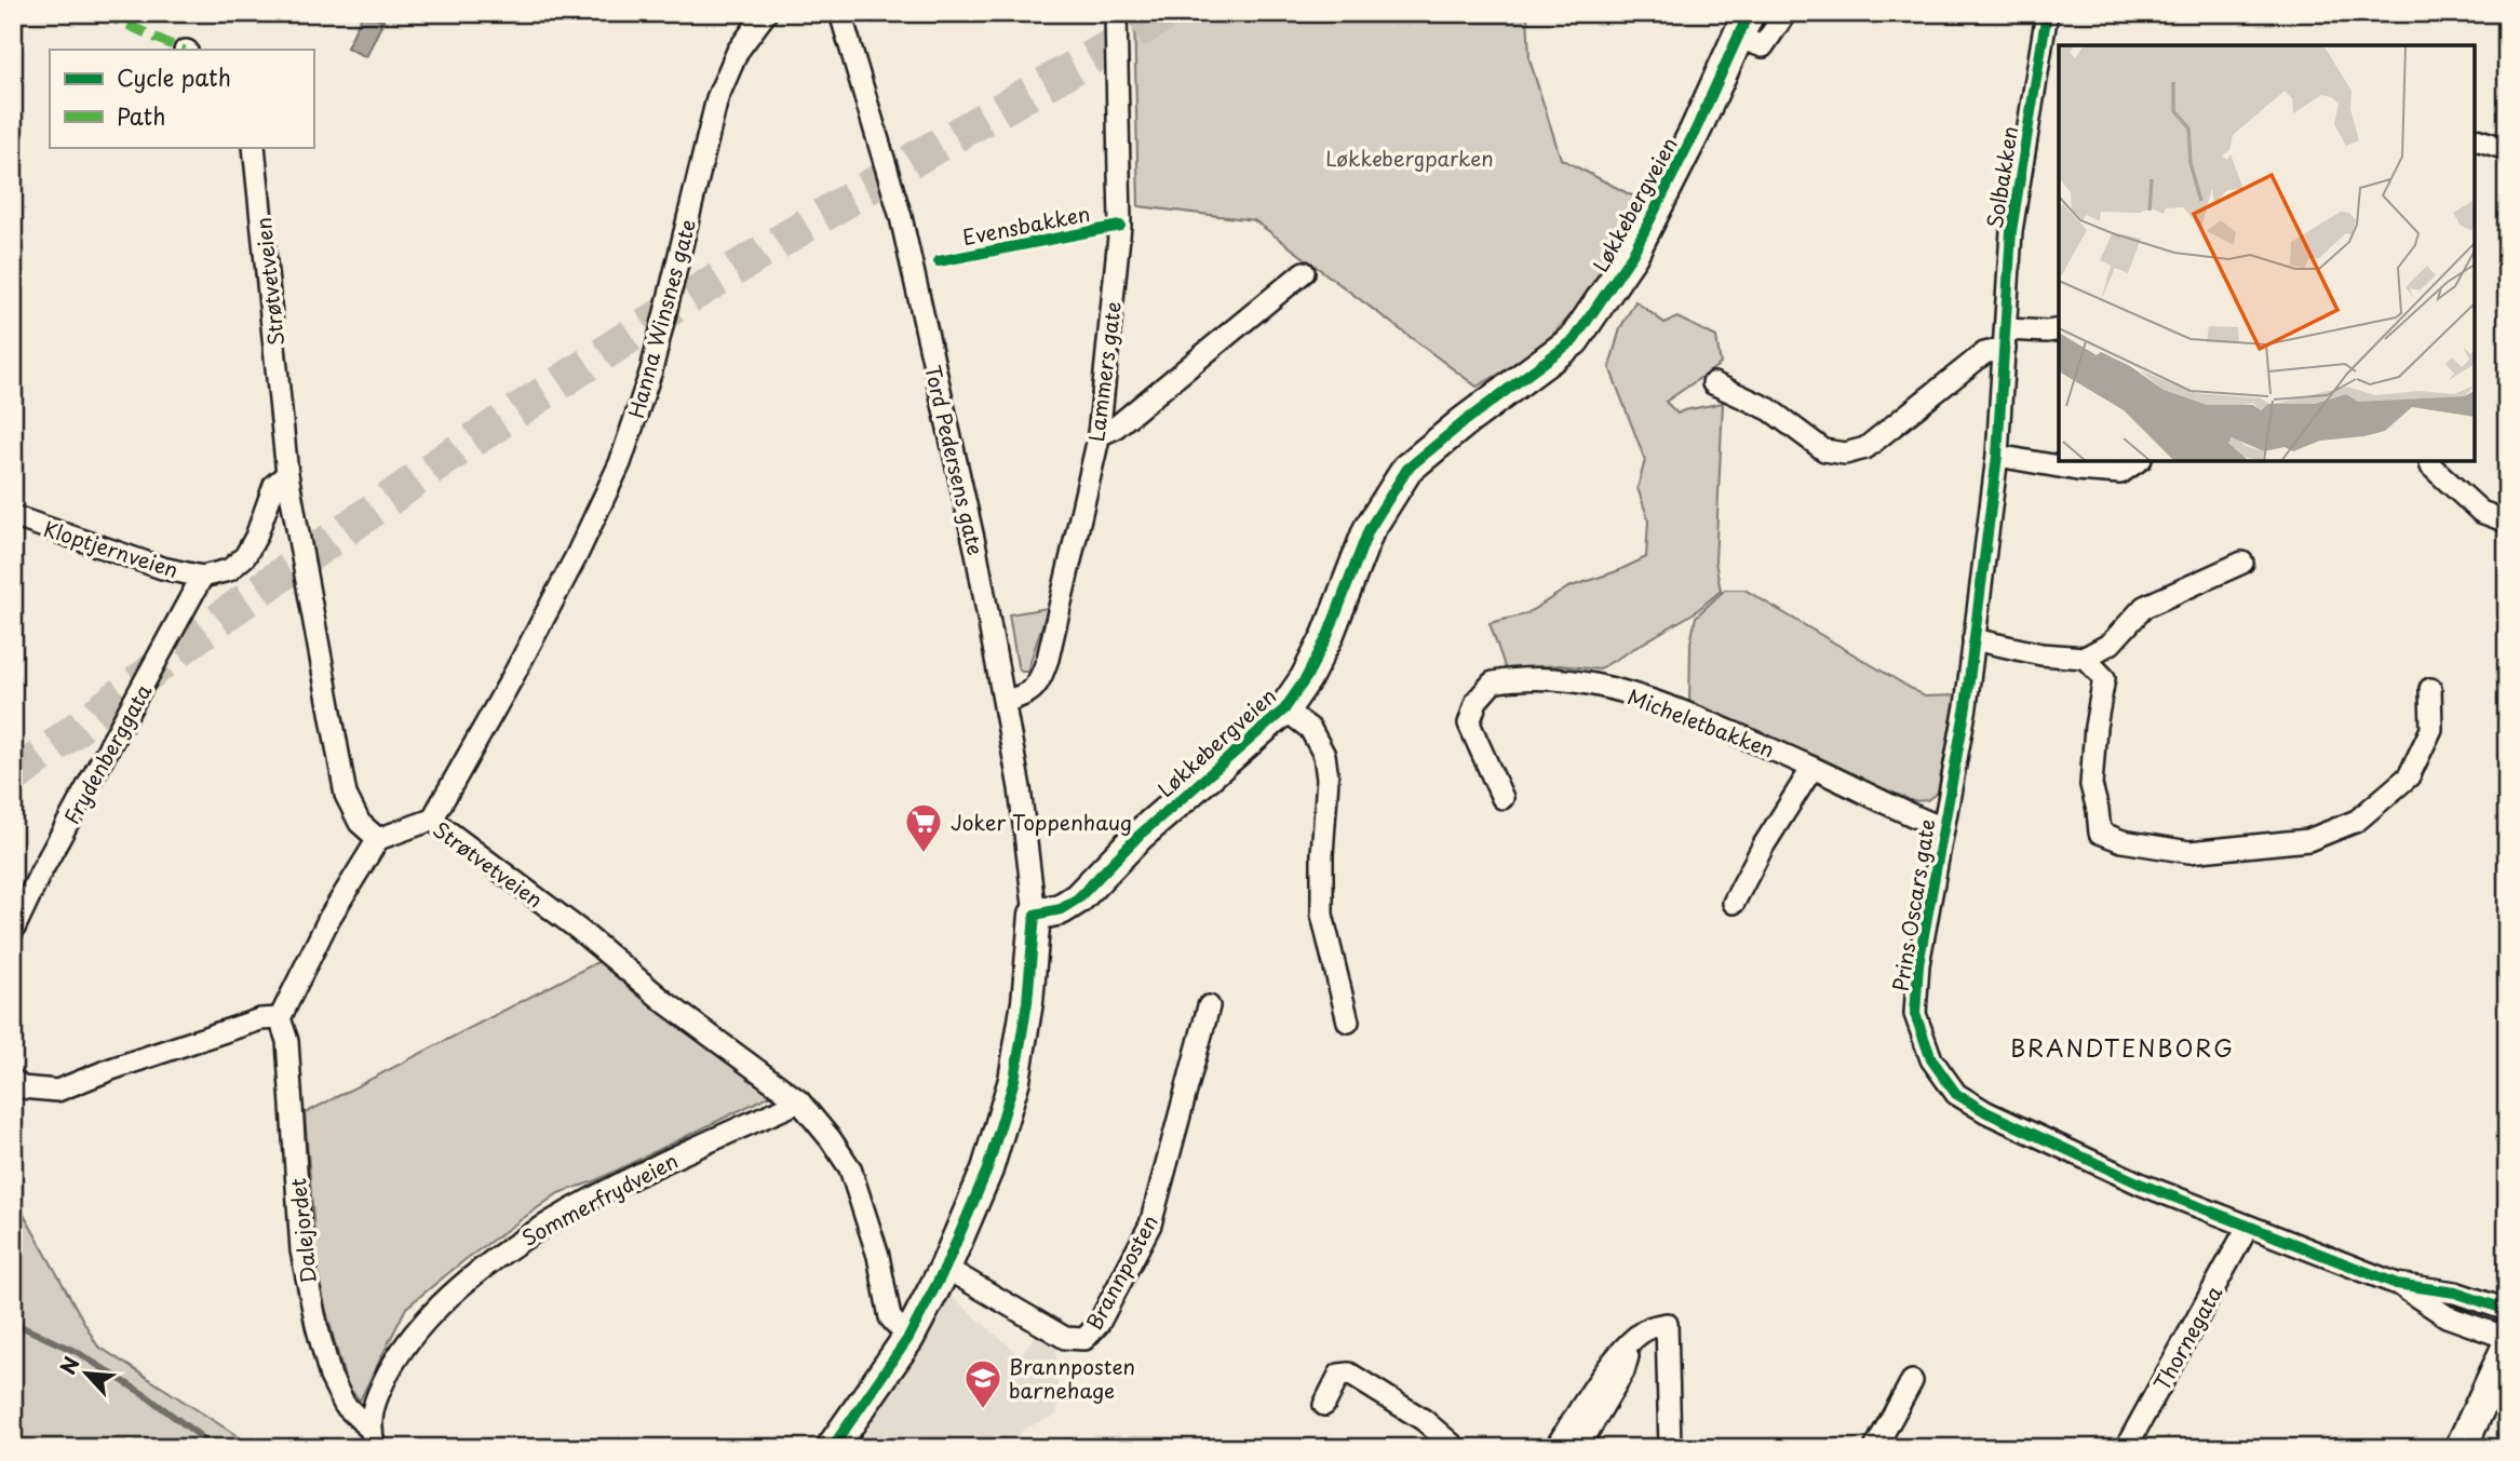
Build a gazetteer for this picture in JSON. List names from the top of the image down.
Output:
{
  "streets": {
    "main road": ["Løkkebergveien"],
    "street": [
      "Solbakken",
      "Strøtvetveien",
      "Hanna Winsnes gate",
      "Lammers gate",
      "Tord Pedersens gate",
      "Kloptjernveien",
      "Micheletbakken",
      "Frydenberggata",
      "Prins Oscars gate",
      "Sommerfrydveien",
      "Dalejordet",
      "Brannposten",
      "Thornegata"
    ],
    "cycle path": ["Evensbakken"]
  },
  "crossings": [
    ["Solbakken", "Prins Oscars gate"],
    ["Løkkebergveien", "Tord Pedersens gate"],
    ["Strøtvetveien", "Hanna Winsnes gate"],
    ["Strøtvetveien", "Kloptjernveien"],
    ["Strøtvetveien", "Sommerfrydveien"],
    ["Lammers gate", "Tord Pedersens gate"],
    ["Kloptjernveien", "Frydenberggata"],
    ["Micheletbakken", "Prins Oscars gate"],
    ["Prins Oscars gate", "Thornegata"],
    ["Sommerfrydveien", "Dalejordet"]
  ],
  "districts": ["BRANDTENBORG"],
  "parks": ["Løkkebergparken"],
  "places": {
    "supermarket": ["Joker Toppenhaug"],
    "school or university": ["Brannposten barnehage"]
  },
  "legend": ["Cycle path", "Path"],
  "north": "top left"
}
